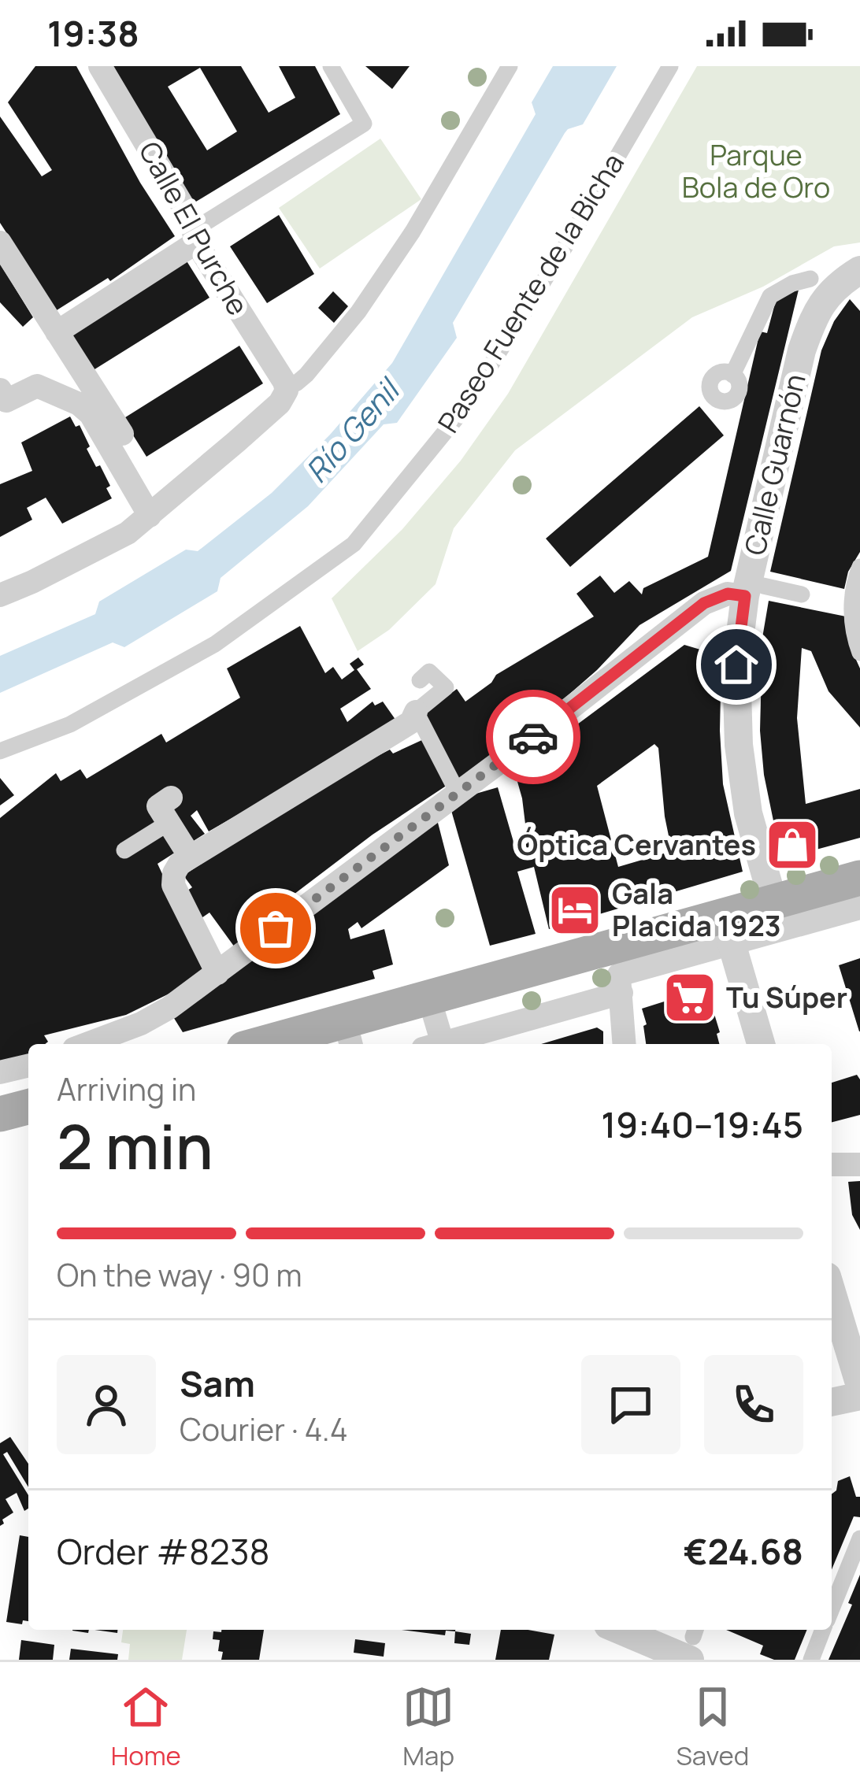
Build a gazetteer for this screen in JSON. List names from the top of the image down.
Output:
{
  "streets": {
    "street": ["Calle El Purche", "Paseo Fuente de la Bicha", "Calle Guarnón"]
  },
  "water": ["Río Genil"],
  "parks": ["Parque Bola de Oro"],
  "places": {
    "shop": ["Óptica Cervantes"],
    "hotel": ["Gala Placida 1923"],
    "supermarket": ["Tu Súper"]
  },
  "page": {
    "status": "19:38",
    "heading": ["2 min", "Arriving in", "19:40–19:45"],
    "panel": [
      "Sam",
      "Courier · 4.4",
      "Order #8238",
      "€24.68"
    ],
    "bar": "On the way · 90 m",
    "tabs": ["Home", "Map", "Saved"]
  }
}
